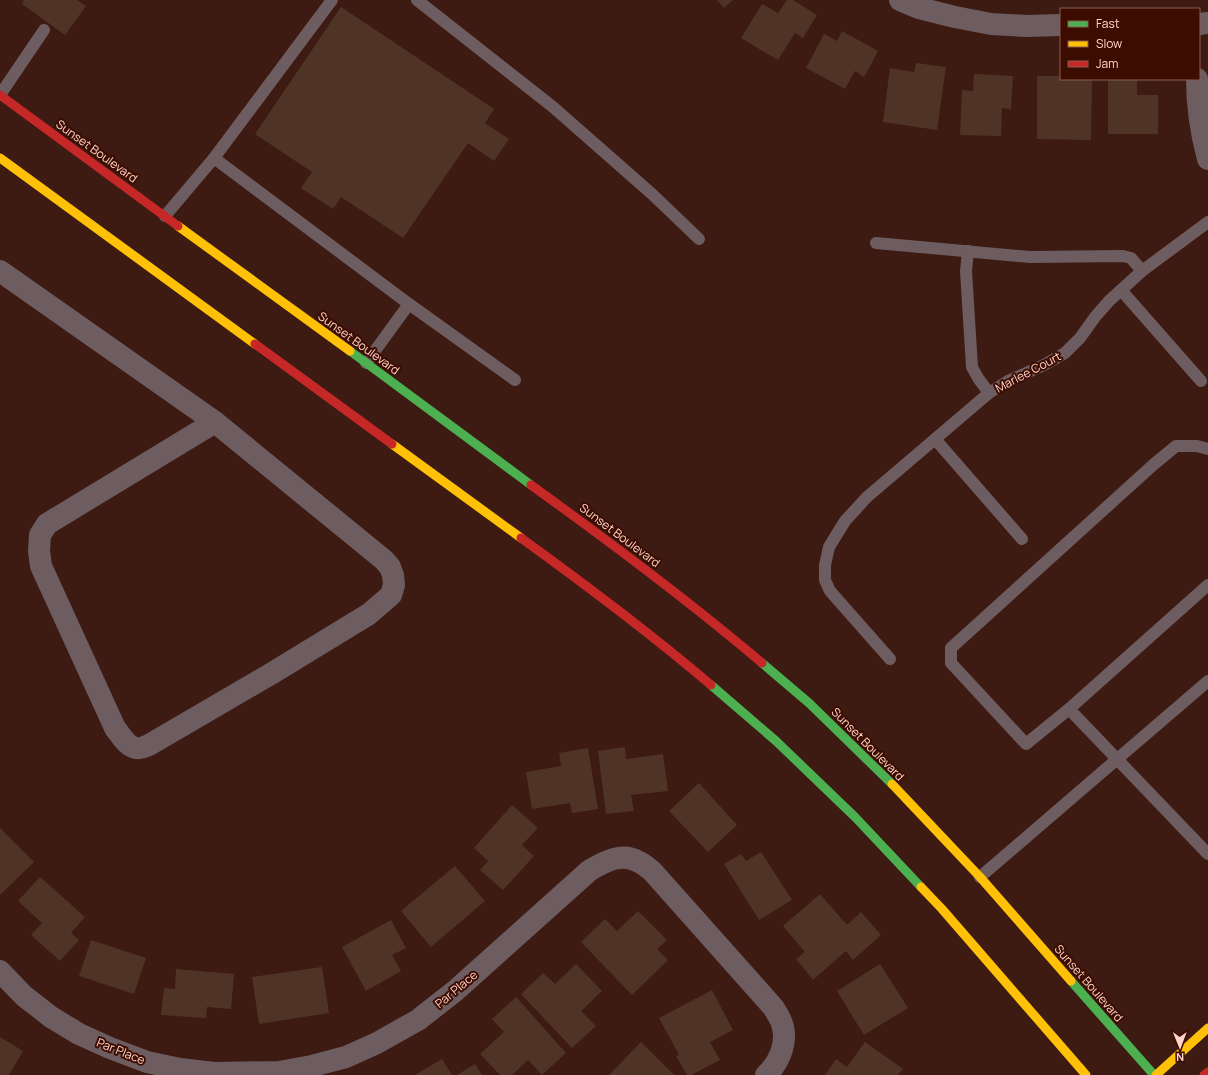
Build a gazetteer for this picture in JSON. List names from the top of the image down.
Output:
{
  "streets": {
    "main road": ["Sunset Boulevard"],
    "street": ["Par Place"],
    "lane": ["Marlee Court"]
  },
  "legend": ["Fast", "Slow", "Jam"],
  "north": "bottom"
}
